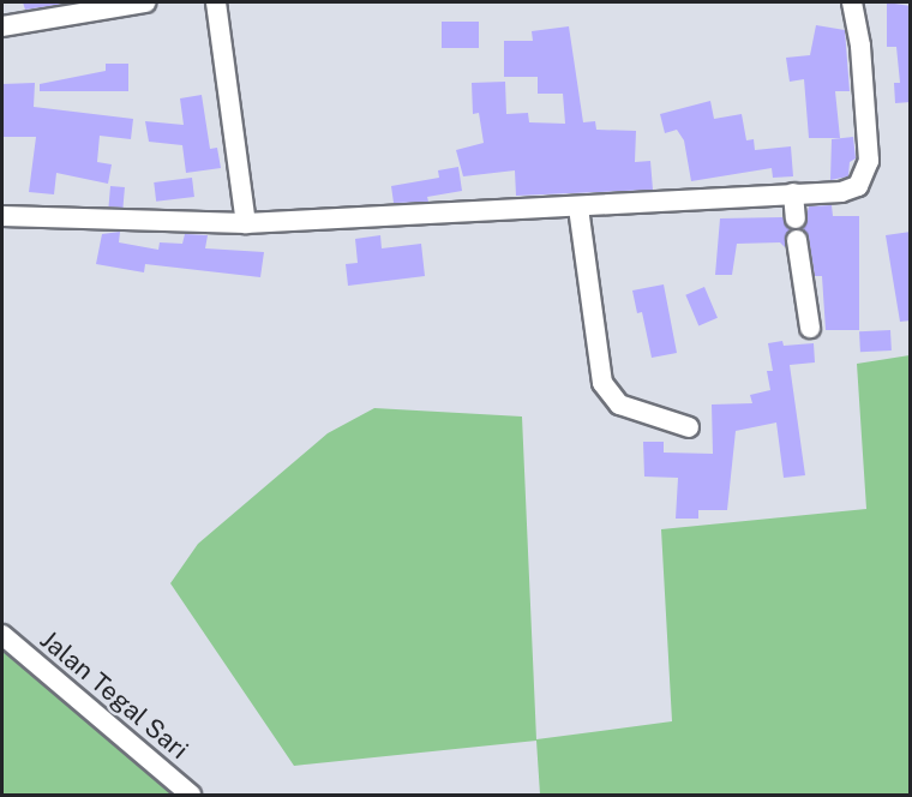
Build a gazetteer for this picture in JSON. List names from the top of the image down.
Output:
{
  "streets": {
    "street": ["Jalan Tegal Sari"]
  }
}
